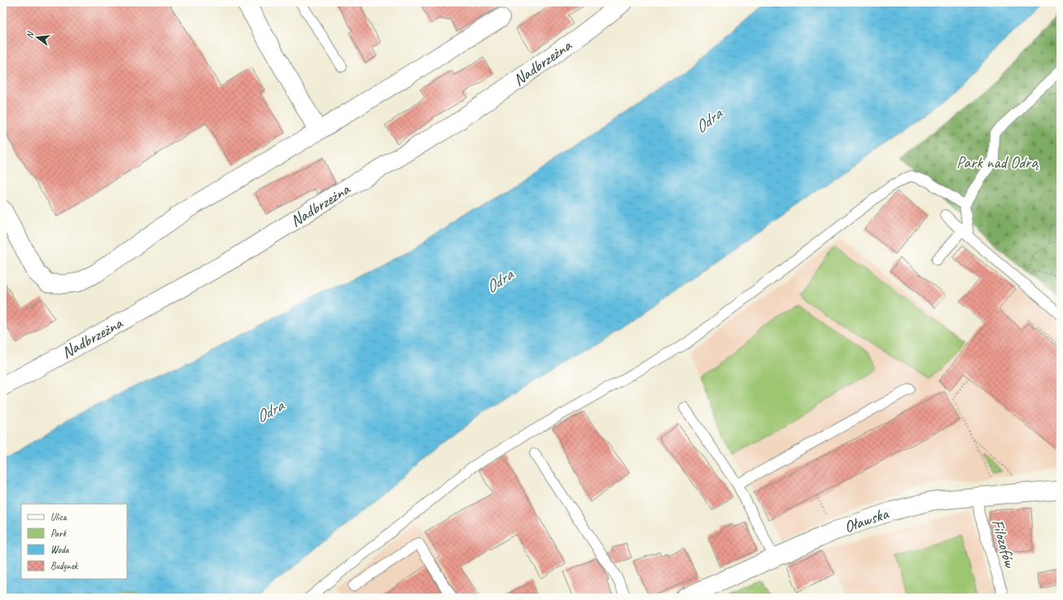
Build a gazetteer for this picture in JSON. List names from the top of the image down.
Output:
{
  "streets": {
    "street": ["Nadbrzeżna", "Oławska"],
    "lane": ["Filozofów"]
  },
  "crossings": [
    ["Oławska", "Filozofów"]
  ],
  "water": ["Odra"],
  "parks": ["Park nad Odrą"],
  "legend": [
    "Ulica",
    "Park",
    "Woda",
    "Budynek"
  ],
  "north": "left"
}
